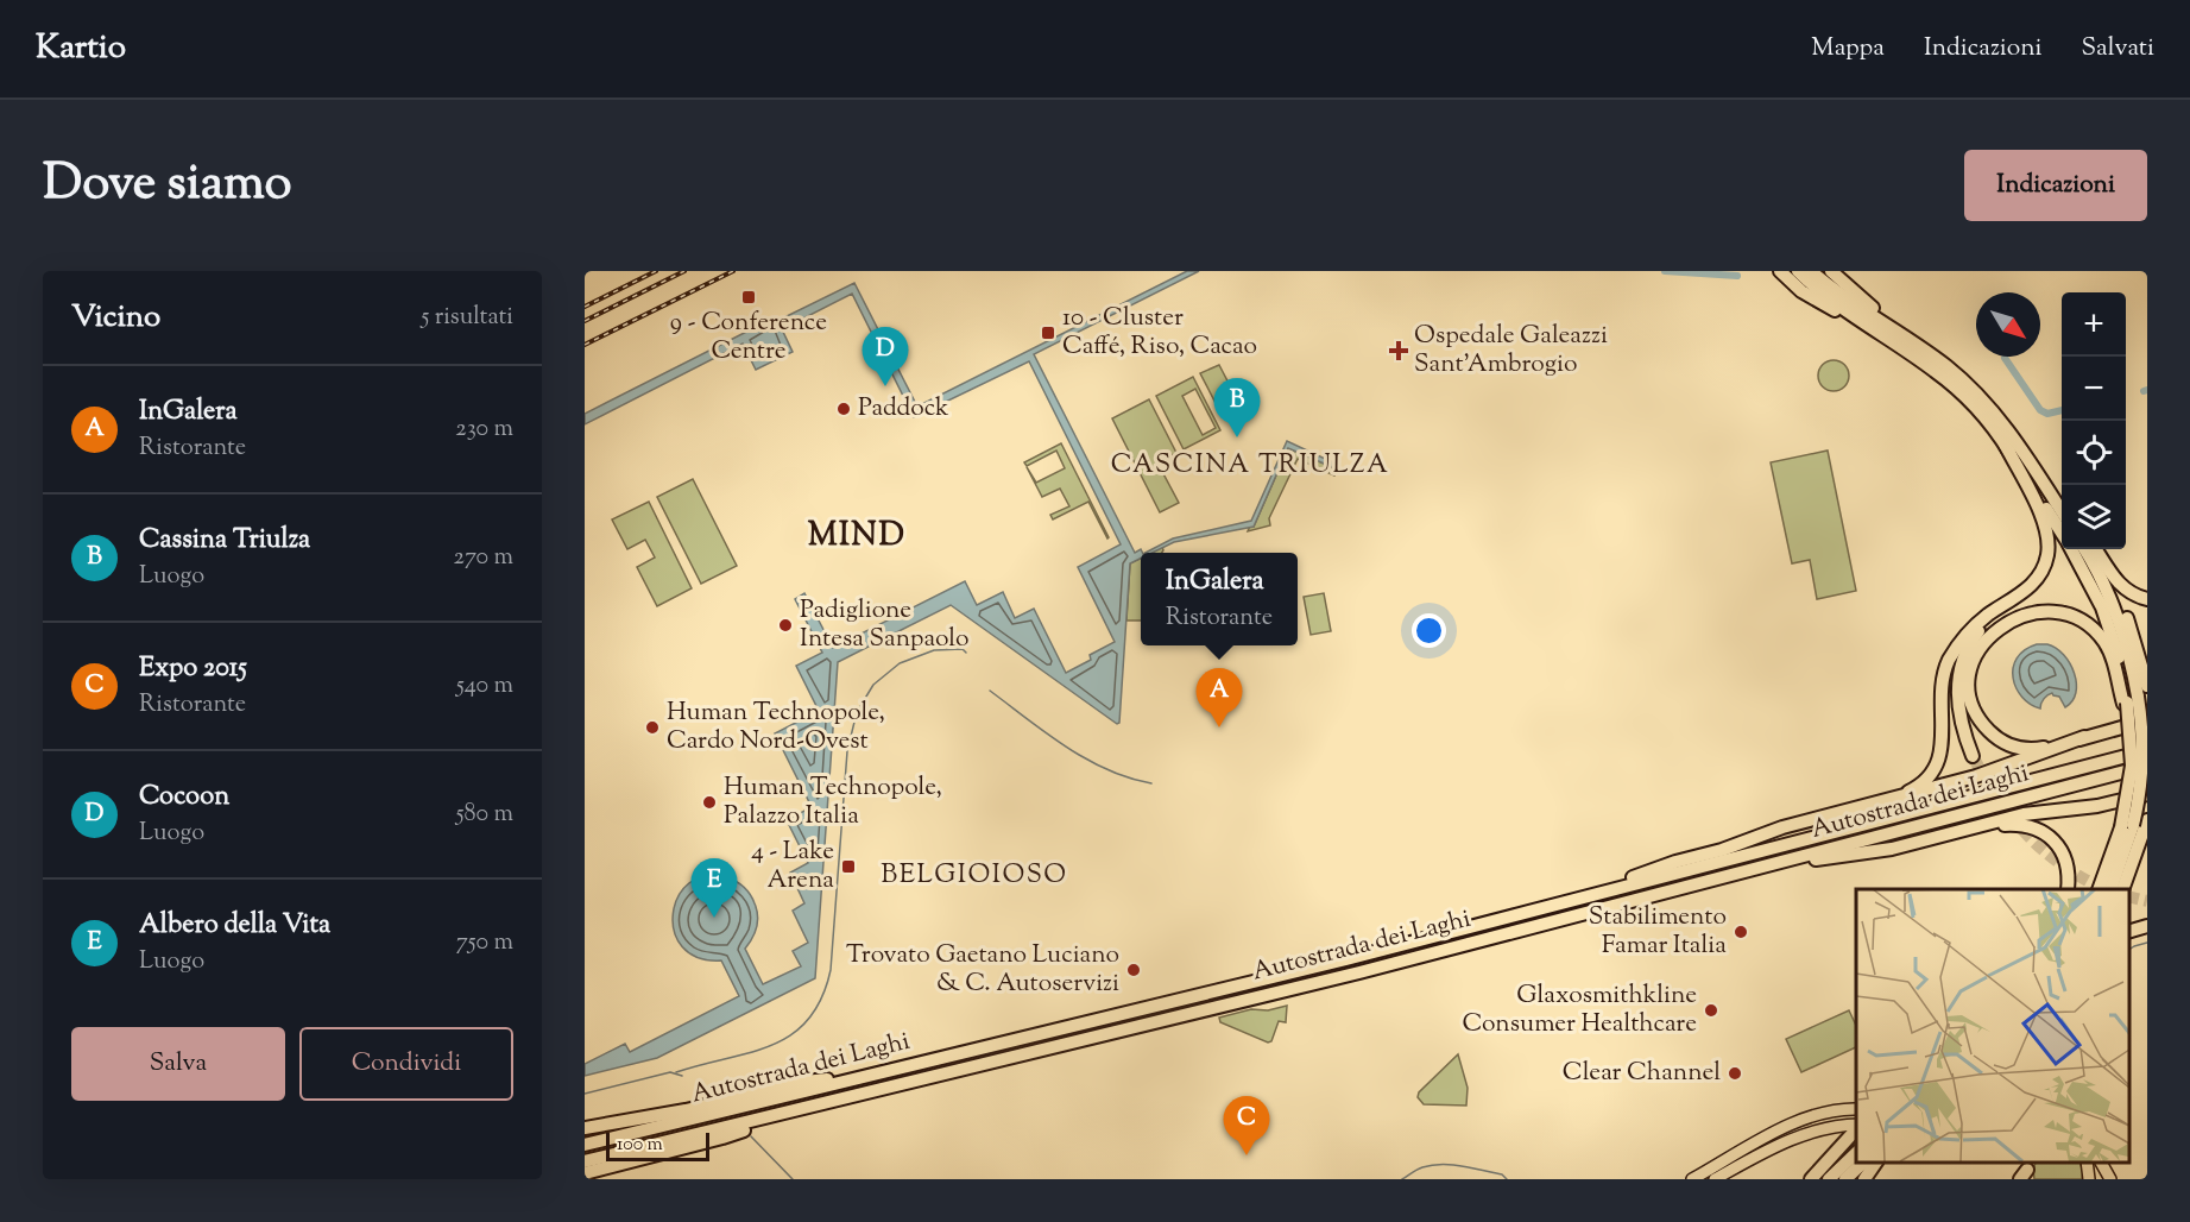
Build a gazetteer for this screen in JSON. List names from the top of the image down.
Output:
{
  "streets": {
    "highway": ["Autostrada dei Laghi"]
  },
  "districts": ["CASCINA TRIULZA", "MIND", "BELGIOIOSO"],
  "places": {
    "transit": ["9 - Conference Centre", "10 - Cluster Caffé, Riso, Cacao", "4 - Lake Arena"],
    "health": ["Ospedale Galeazzi Sant'Ambrogio"],
    "other": [
      "Paddock",
      "Padiglione Intesa Sanpaolo",
      "Human Technopole, Cardo Nord-Ovest",
      "Human Technopole, Palazzo Italia",
      "Stabilimento Famar Italia",
      "Trovato Gaetano Luciano & C. Autoservizi",
      "Glaxosmithkline Consumer Healthcare",
      "Clear Channel"
    ]
  },
  "scale_bar": "100 m",
  "north": "bottom right",
  "page": {
    "header": "Kartio",
    "nav": ["Mappa", "Indicazioni", "Salvati"],
    "title": "Dove siamo",
    "buttons": [
      "Indicazioni",
      ["Salva", "Condividi"]
    ],
    "heading": ["Vicino", "5 risultati"],
    "map_buttons": ["+", "−"],
    "pins": [
      "D",
      "B",
      "A",
      "E",
      "C"
    ],
    "list": [
      {
        "mark": "A",
        "name": "InGalera",
        "note": "Ristorante",
        "value": "230 m"
      },
      {
        "mark": "B",
        "name": "Cassina Triulza",
        "note": "Luogo",
        "value": "270 m"
      },
      {
        "mark": "C",
        "name": "Expo 2015",
        "note": "Ristorante",
        "value": "540 m"
      },
      {
        "mark": "D",
        "name": "Cocoon",
        "note": "Luogo",
        "value": "580 m"
      },
      {
        "mark": "E",
        "name": "Albero della Vita",
        "note": "Luogo",
        "value": "750 m"
      }
    ],
    "popup": ["InGalera", "Ristorante"],
    "scale": "100 m"
  }
}
